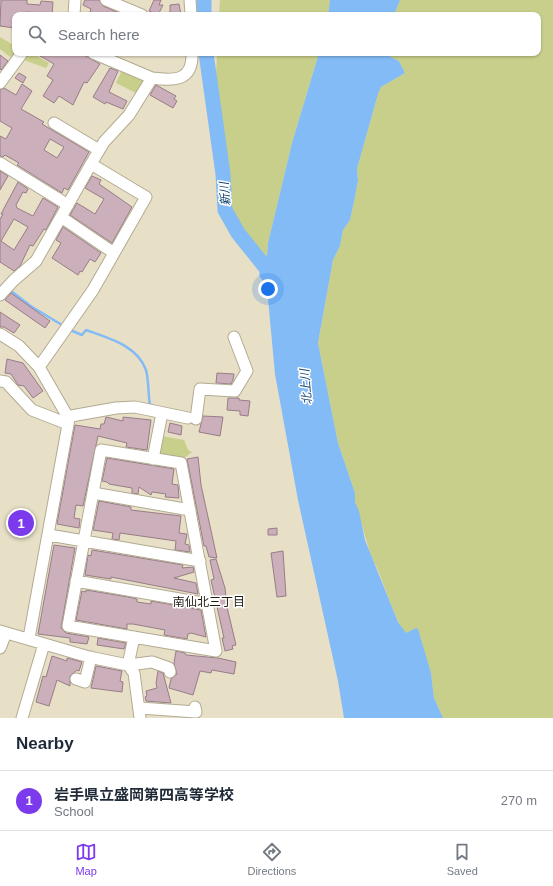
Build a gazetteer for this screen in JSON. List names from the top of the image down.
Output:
{
  "districts": ["南仙北三丁目"],
  "water": ["新川", "北上川"],
  "page": {
    "search": "Search here",
    "pins": "1",
    "heading": "Nearby",
    "list": [
      {
        "mark": "1",
        "name": "岩手県立盛岡第四高等学校",
        "note": "School",
        "value": "270 m"
      }
    ],
    "nav": ["Map", "Directions", "Saved"]
  }
}
